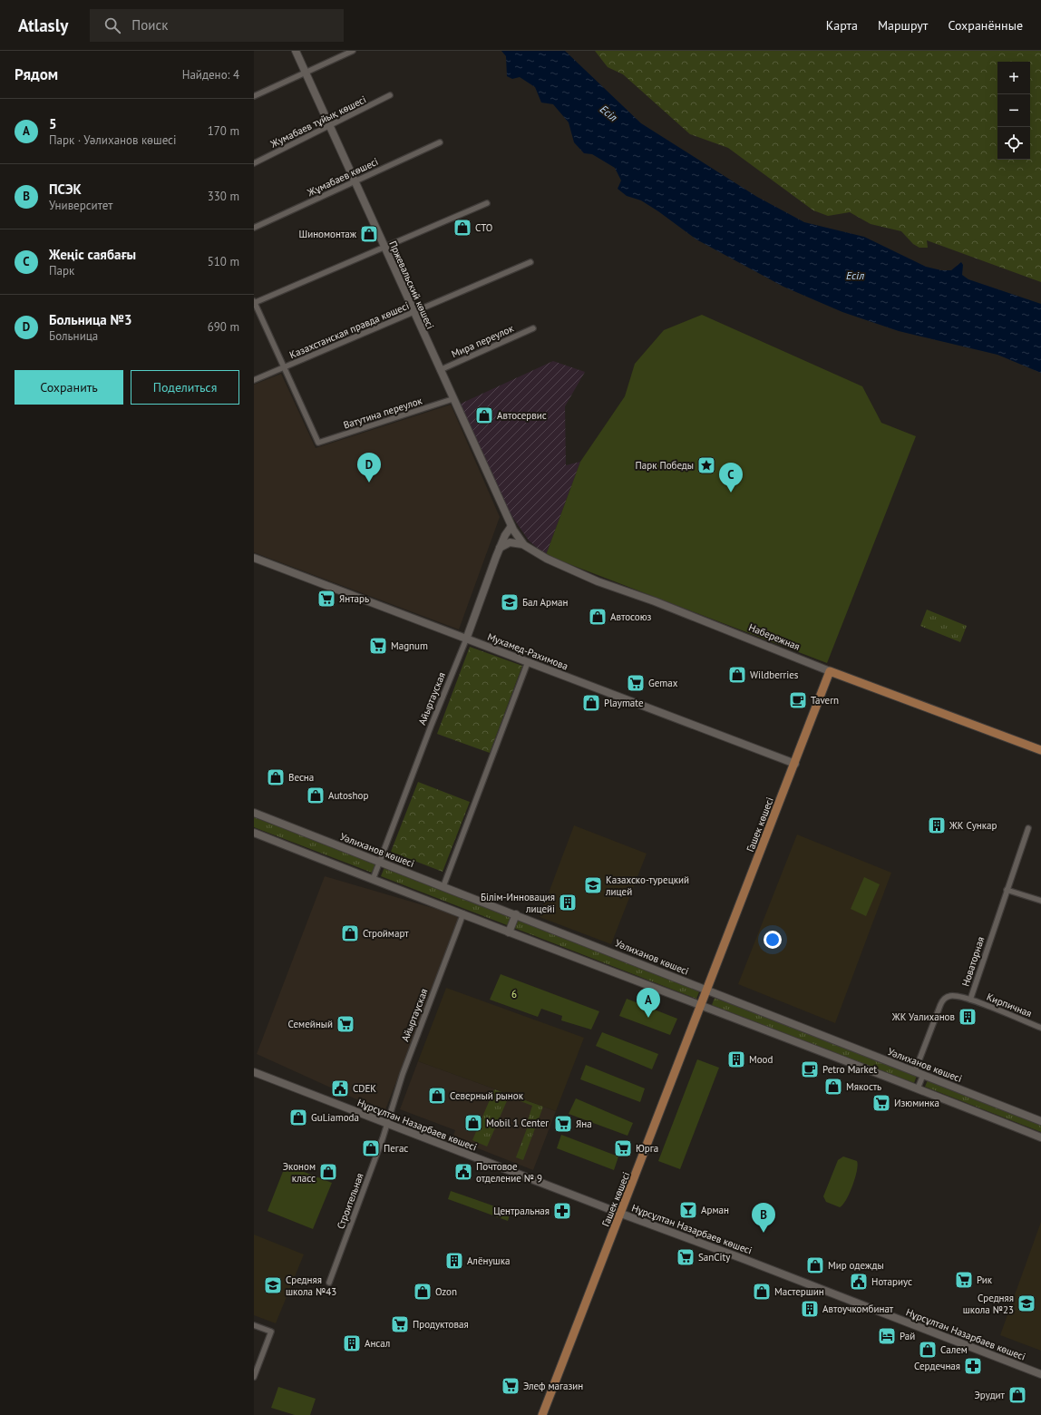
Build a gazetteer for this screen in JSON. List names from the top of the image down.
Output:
{
  "streets": {
    "main road": [
      "Пржевальский көшесі",
      "Набережная",
      "Мухамед-Рахимова",
      "Айыртауская",
      "Гашек көшесі",
      "Уәлиханов көшесі",
      "Нұрсұлтан Назарбаев көшесі"
    ],
    "street": [
      "Жумабаев тұйық көшесі",
      "Жұмабаев көшесі",
      "Казахстанская правда көшесі",
      "Мира переулок",
      "Ватутина переулок",
      "Новаторная",
      "Кирпичная",
      "Строительная"
    ]
  },
  "crossings": [
    ["Жумабаев тұйық көшесі", "Пржевальский көшесі"],
    ["Жұмабаев көшесі", "Пржевальский көшесі"],
    ["Пржевальский көшесі", "Казахстанская правда көшесі"],
    ["Пржевальский көшесі", "Мира переулок"],
    ["Пржевальский көшесі", "Ватутина переулок"],
    ["Пржевальский көшесі", "Набережная"],
    ["Пржевальский көшесі", "Айыртауская"],
    ["Казахстанская правда көшесі", "Ватутина переулок"],
    ["Набережная", "Айыртауская"],
    ["Набережная", "Гашек көшесі"],
    ["Мухамед-Рахимова", "Айыртауская"],
    ["Мухамед-Рахимова", "Гашек көшесі"],
    ["Айыртауская", "Уәлиханов көшесі"],
    ["Айыртауская", "Нұрсұлтан Назарбаев көшесі"],
    ["Айыртауская", "Строительная"],
    ["Гашек көшесі", "Уәлиханов көшесі"],
    ["Гашек көшесі", "Нұрсұлтан Назарбаев көшесі"],
    ["Уәлиханов көшесі", "Новаторная"],
    ["Новаторная", "Кирпичная"],
    ["Нұрсұлтан Назарбаев көшесі", "Строительная"]
  ],
  "water": ["Есіл"],
  "parks": ["6"],
  "places": {
    "shop": [
      "СТО",
      "Шиномонтаж",
      "Автосервис",
      "Автосоюз",
      "Wildberries",
      "Playmate",
      "Весна",
      "Autoshop",
      "Строймарт",
      "Мякость",
      "Северный рынок",
      "GuLiamoda",
      "Mobil 1 Center",
      "Пегас",
      "Эконом класс",
      "Мир одежды",
      "Ozon",
      "Мастершин",
      "Салем",
      "Эрудит"
    ],
    "place": ["Парк Победы"],
    "supermarket": [
      "Янтарь",
      "Magnum",
      "Gemax",
      "Семейный",
      "Изюминка",
      "Яна",
      "Юрга",
      "SanCity",
      "Рик",
      "Продуктовая",
      "Элеф магазин"
    ],
    "school or university": [
      "Бал Арман",
      "Казахско-турецкий лицей",
      "Средняя школа №43",
      "Средняя школа №23"
    ],
    "cafe": ["Tavern", "Petro Market"],
    "building": [
      "ЖК Сункар",
      "Білім-Инновация лицейі",
      "ЖК Уалиханов",
      "Mood",
      "Алёнушка",
      "Автоучкомбинат",
      "Ансал"
    ],
    "public building": ["CDEK", "Почтовое отделение № 9", "Нотариус"],
    "bar": ["Арман"],
    "pharmacy": ["Центральная", "Сердечная"],
    "hotel": ["Рай"]
  },
  "page": {
    "header": "Atlasly",
    "search": "Поиск",
    "nav": ["Карта", "Маршрут", "Сохранённые"],
    "heading": ["Рядом", "Найдено: 4"],
    "map_buttons": ["+", "−"],
    "list": [
      {
        "mark": "A",
        "name": "5",
        "note": "Парк · Уәлиханов көшесі",
        "value": "170 m"
      },
      {
        "mark": "B",
        "name": "ПСЭК",
        "note": "Университет",
        "value": "330 m"
      },
      {
        "mark": "C",
        "name": "Жеңіс саябағы",
        "note": "Парк",
        "value": "510 m"
      },
      {
        "mark": "D",
        "name": "Больница №3",
        "note": "Больница",
        "value": "690 m"
      }
    ],
    "buttons": ["Сохранить", "Поделиться"],
    "pins": [
      "D",
      "C",
      "A",
      "B"
    ]
  }
}
